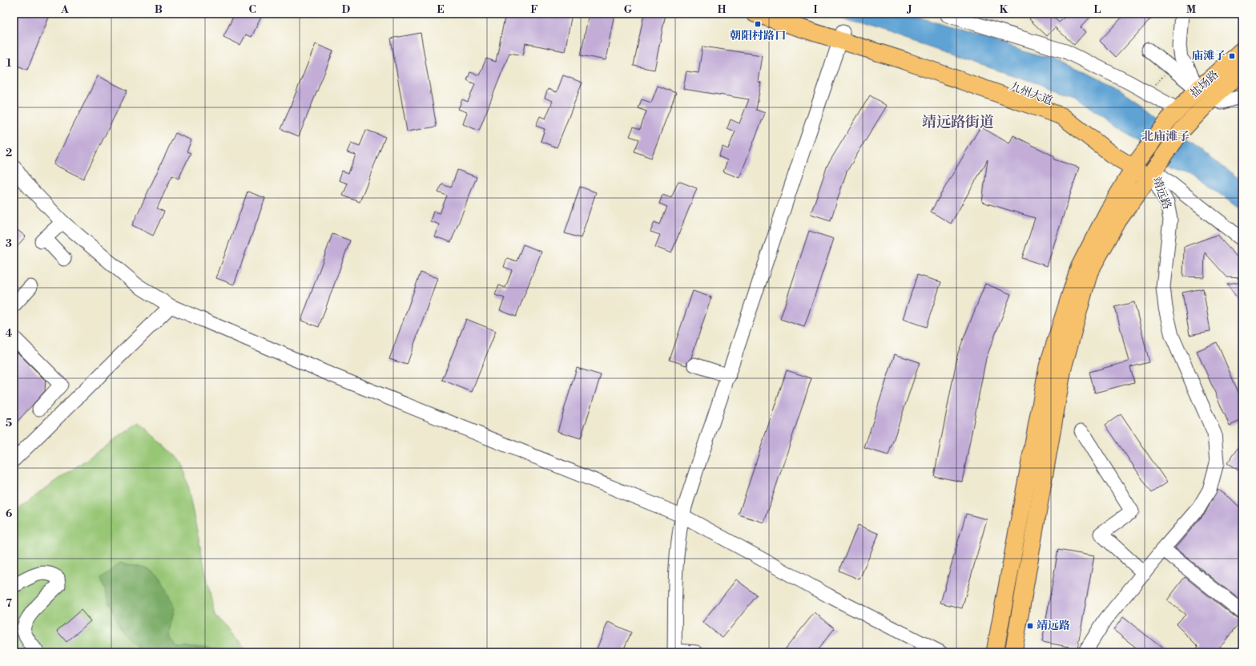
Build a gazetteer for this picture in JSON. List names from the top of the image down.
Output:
{
  "streets": {
    "main road": ["盐场路", "九州大道", "靖远路"]
  },
  "crossings": [
    ["盐场路", "九州大道"],
    ["盐场路", "靖远路"],
    ["九州大道", "靖远路"]
  ],
  "districts": ["靖远路街道", "北庙滩子"],
  "places": {
    "transit": ["朝阳村路口", "庙滩子", "靖远路"]
  },
  "grid": {
    "columns": [
      "A",
      "B",
      "C",
      "D",
      "E",
      "F",
      "G",
      "H",
      "I",
      "J",
      "K",
      "L",
      "M"
    ],
    "rows": [
      "1",
      "2",
      "3",
      "4",
      "5",
      "6",
      "7"
    ]
  }
}
